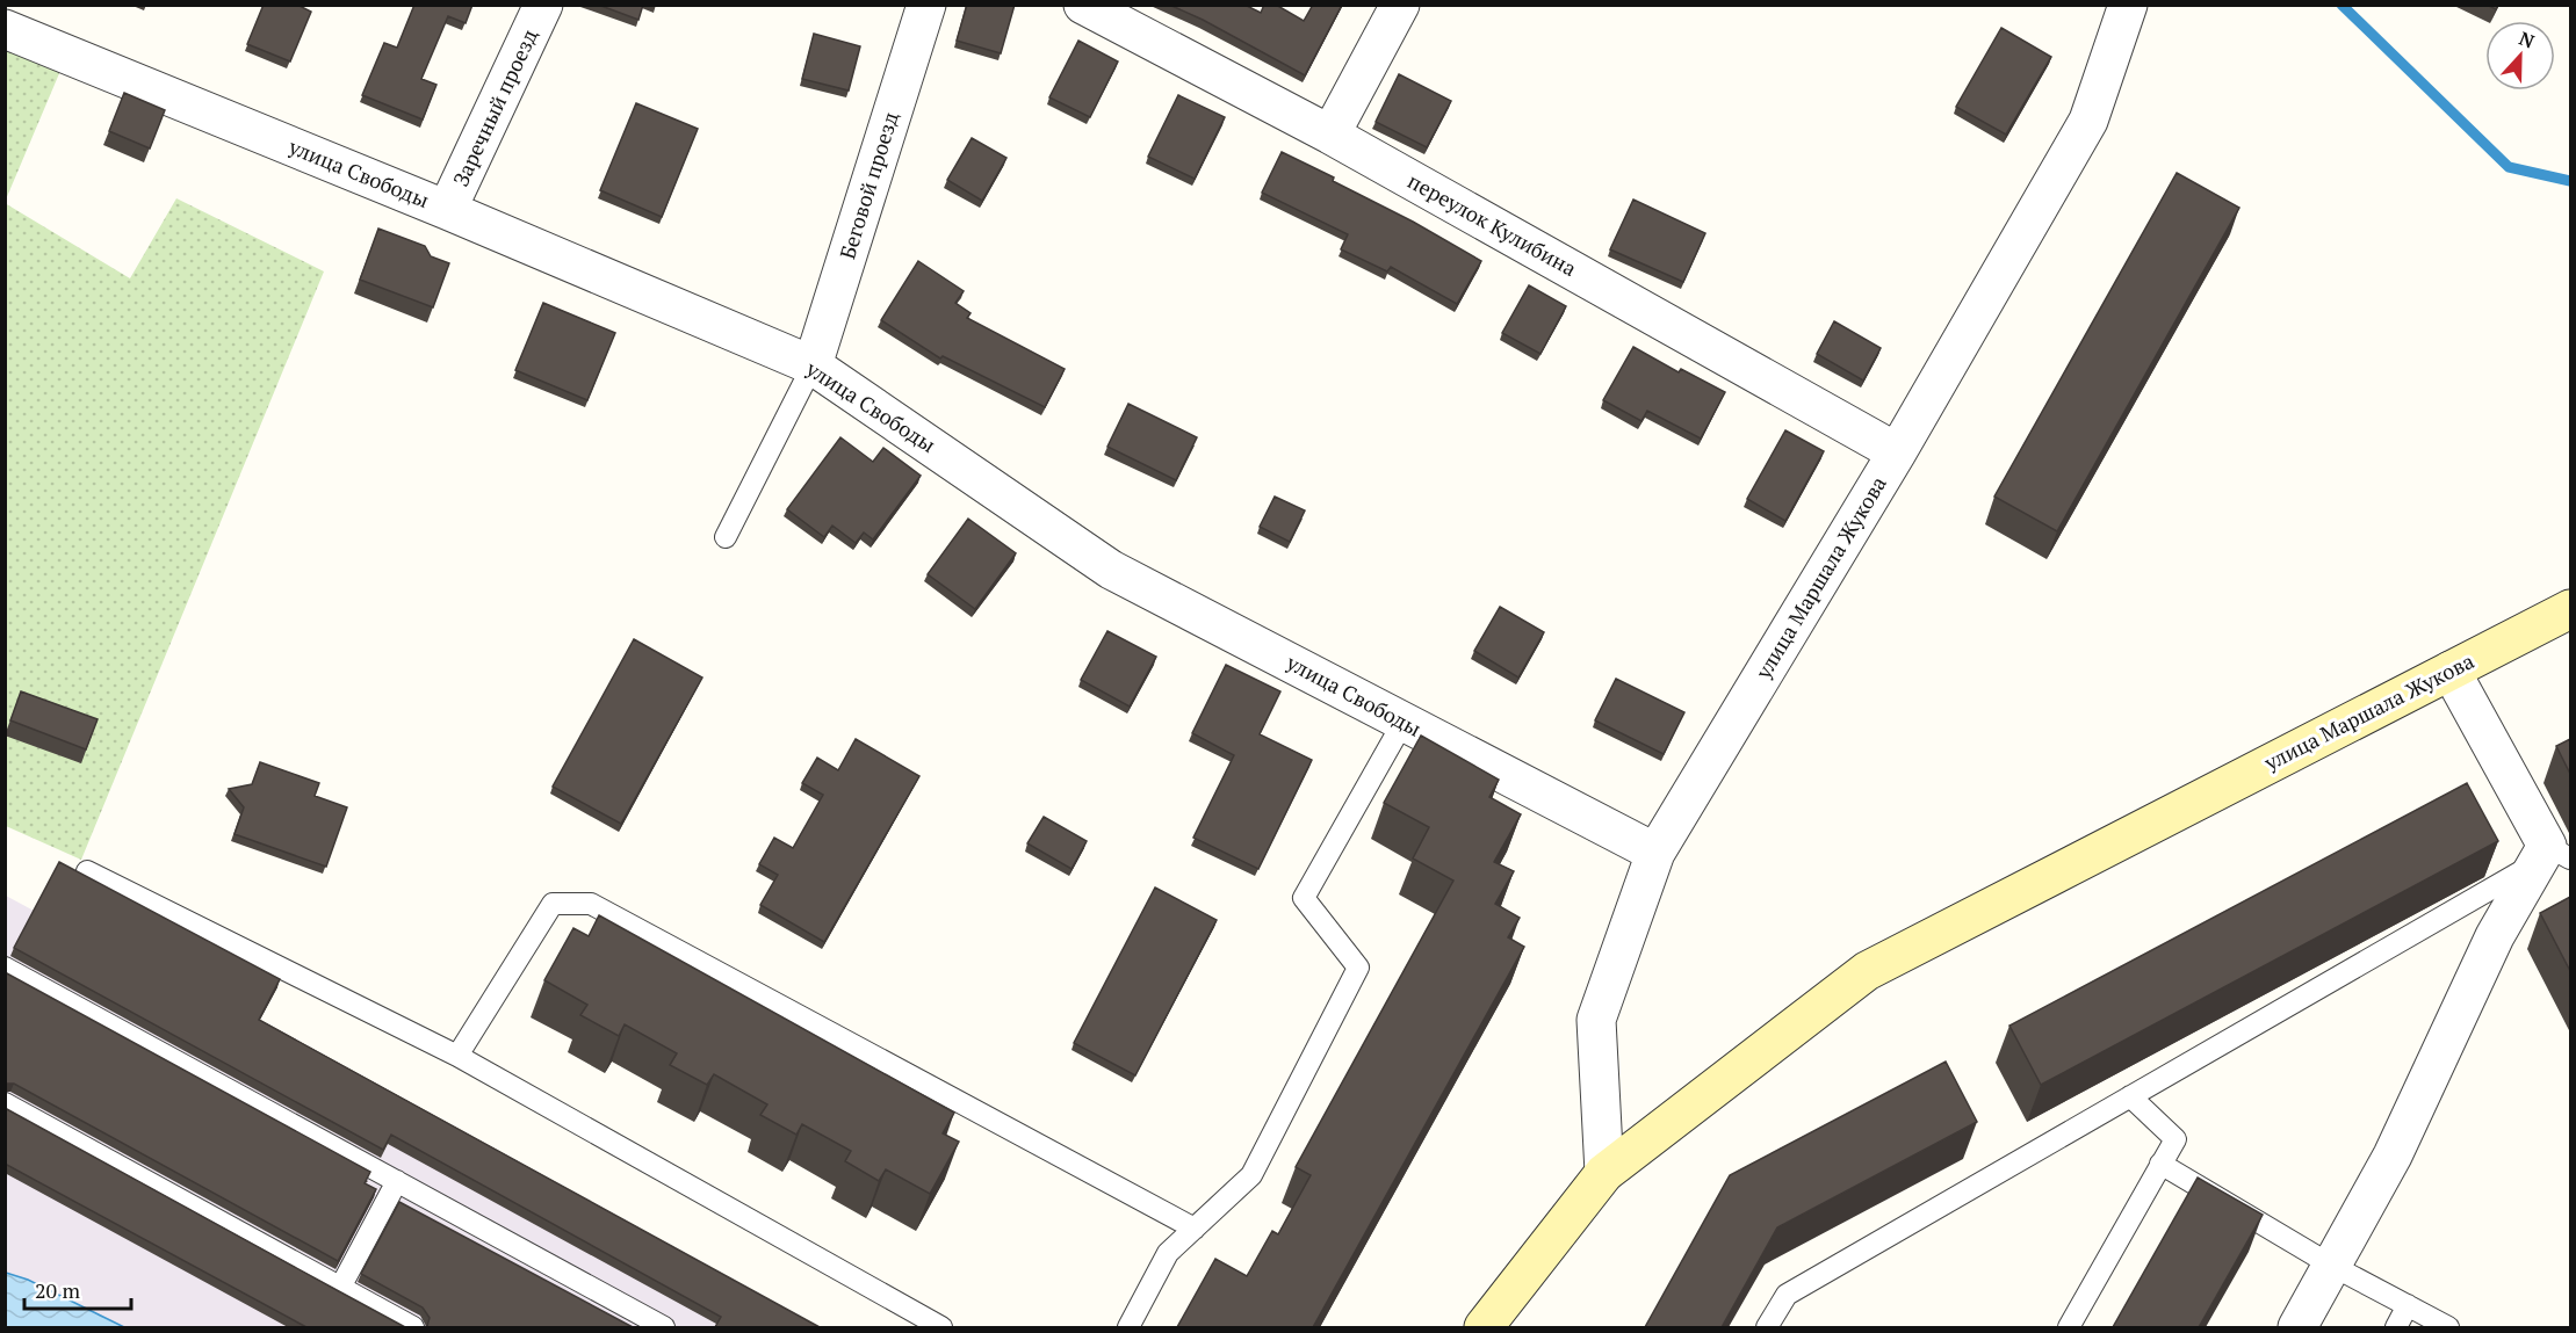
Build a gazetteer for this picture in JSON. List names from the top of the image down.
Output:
{
  "streets": {
    "street": [
      "Заречный проезд",
      "улица Свободы",
      "Беговой проезд",
      "переулок Кулибина",
      "улица Маршала Жукова"
    ]
  },
  "crossings": [
    ["Заречный проезд", "улица Свободы"],
    ["улица Свободы", "Беговой проезд"],
    ["улица Свободы", "улица Маршала Жукова"],
    ["переулок Кулибина", "улица Маршала Жукова"]
  ],
  "scale_bar": "20 m",
  "north": "top"
}
